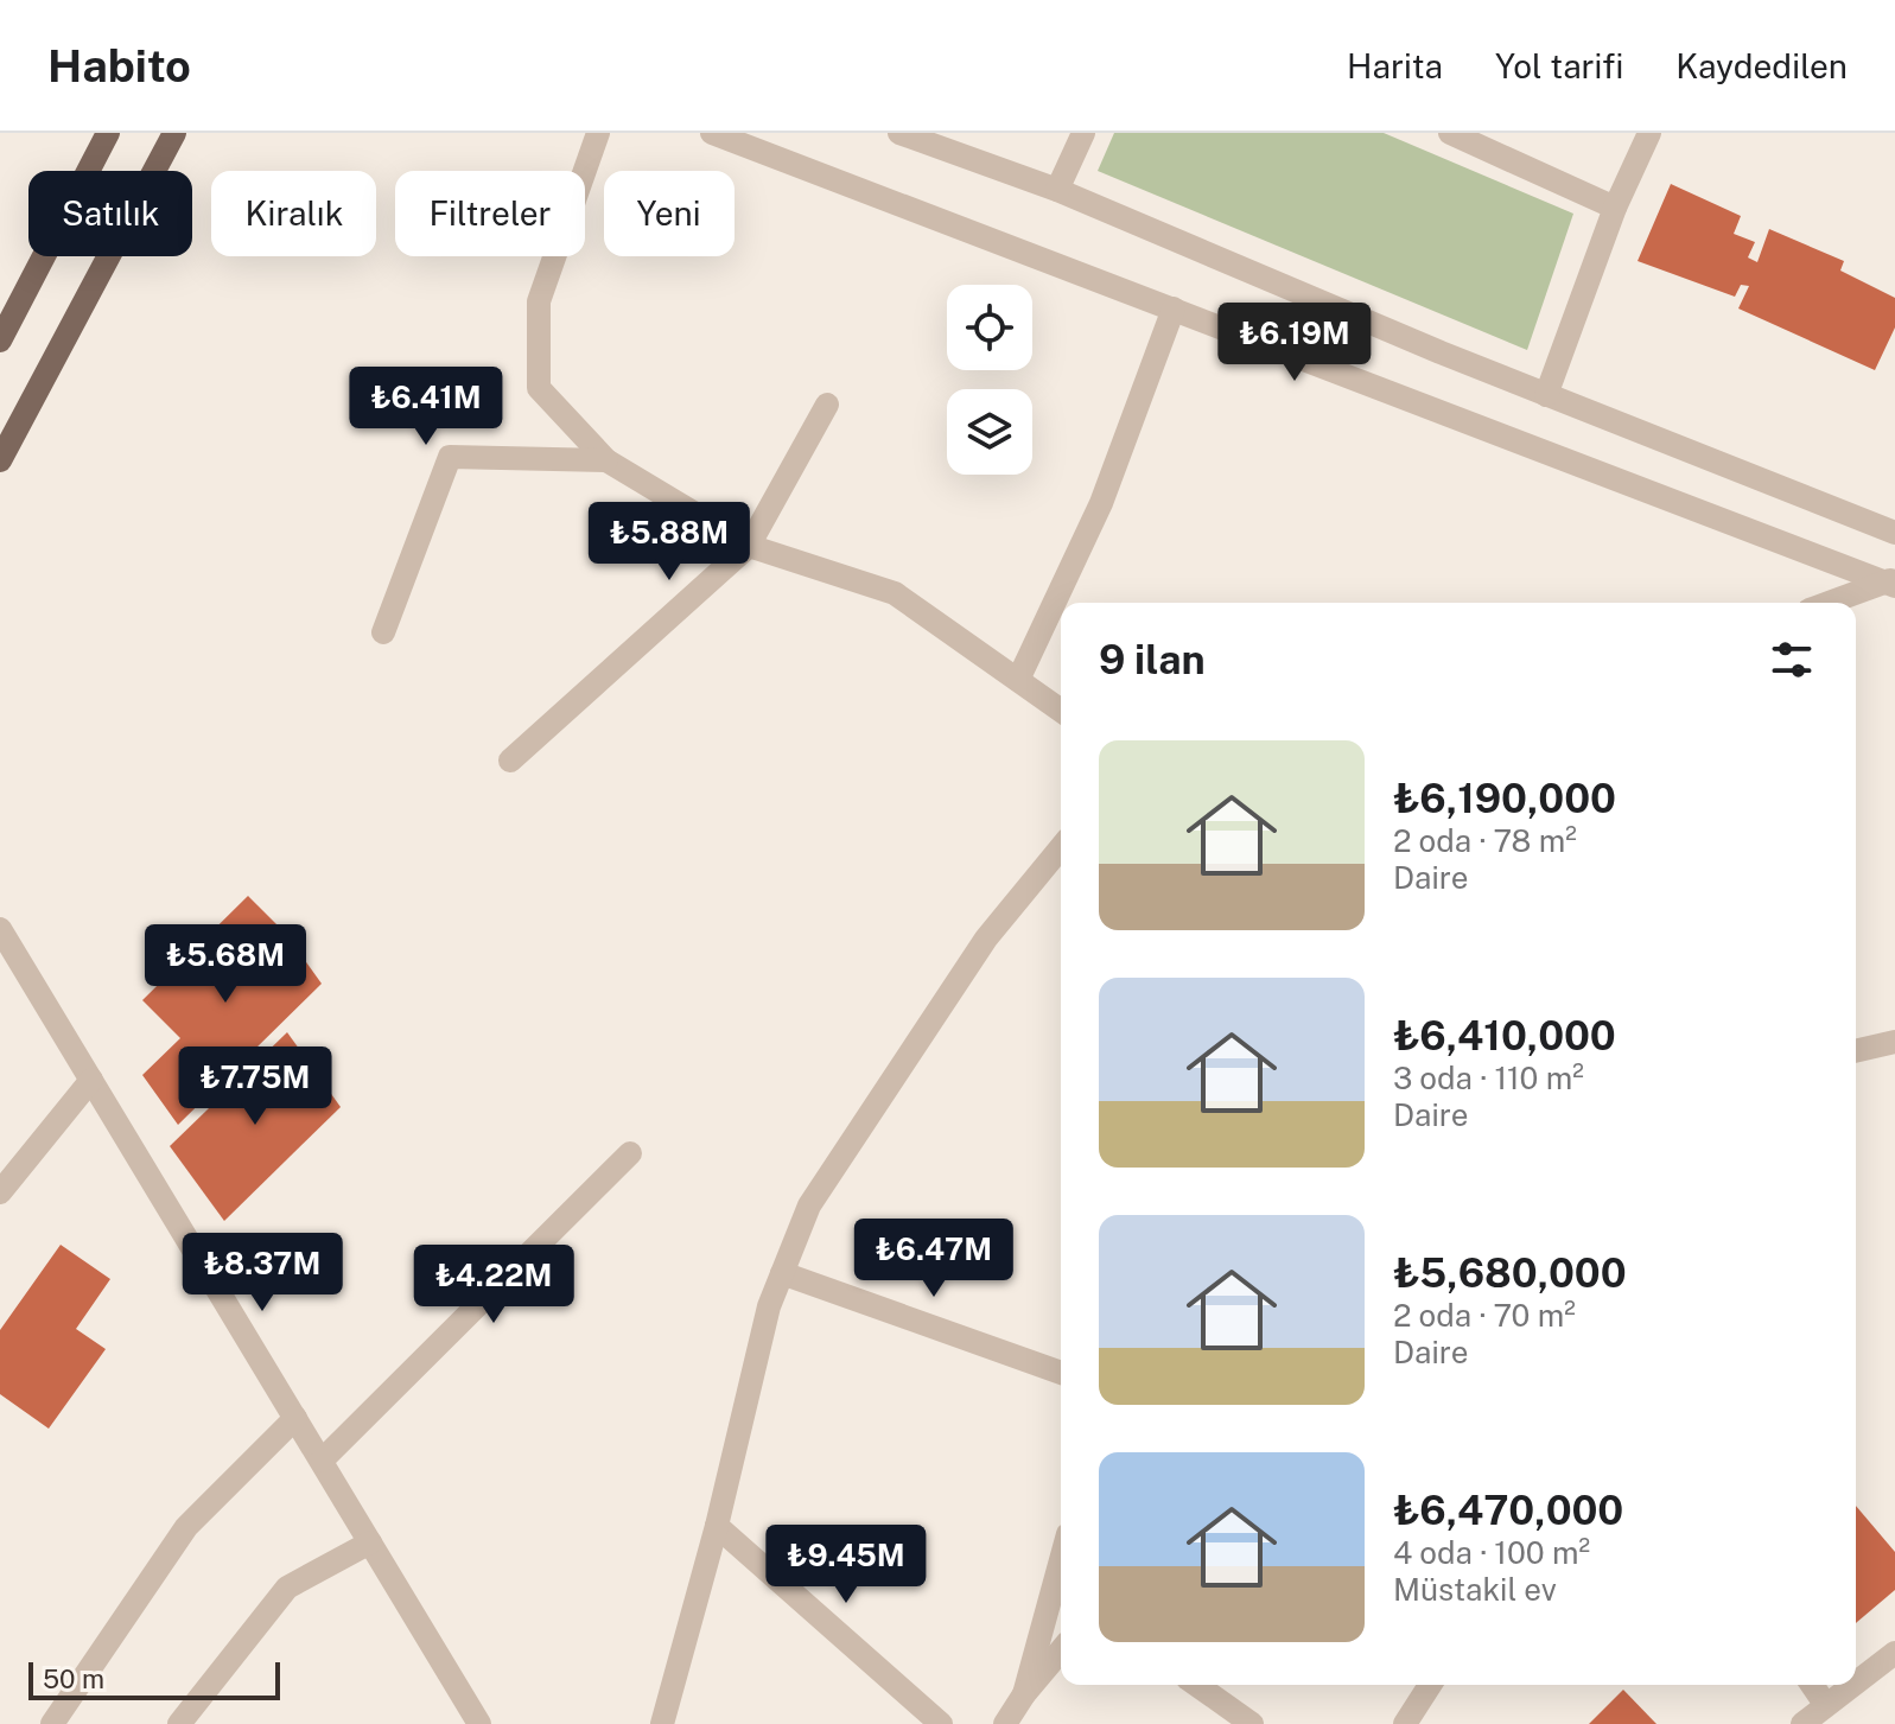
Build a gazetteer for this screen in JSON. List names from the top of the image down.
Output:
{
  "scale_bar": "50 m",
  "page": {
    "header": "Habito",
    "nav": ["Harita", "Yol tarifi", "Kaydedilen"],
    "chip": [
      "Satılık",
      "Kiralık",
      "Filtreler",
      "Yeni"
    ],
    "price": [
      "₺6.19M",
      "₺6.41M",
      "₺5.88M",
      "₺5.68M",
      "₺7.75M",
      "₺6.47M",
      "₺8.37M",
      "₺4.22M",
      "₺9.45M"
    ],
    "heading": "9 ilan",
    "list": [
      {
        "name": "₺6,190,000",
        "note": "2 oda · 78 m² · Daire"
      },
      {
        "name": "₺6,410,000",
        "note": "3 oda · 110 m² · Daire"
      },
      {
        "name": "₺5,680,000",
        "note": "2 oda · 70 m² · Daire"
      },
      {
        "name": "₺6,470,000",
        "note": "4 oda · 100 m² · Müstakil ev"
      }
    ],
    "scale": "50 m"
  }
}
